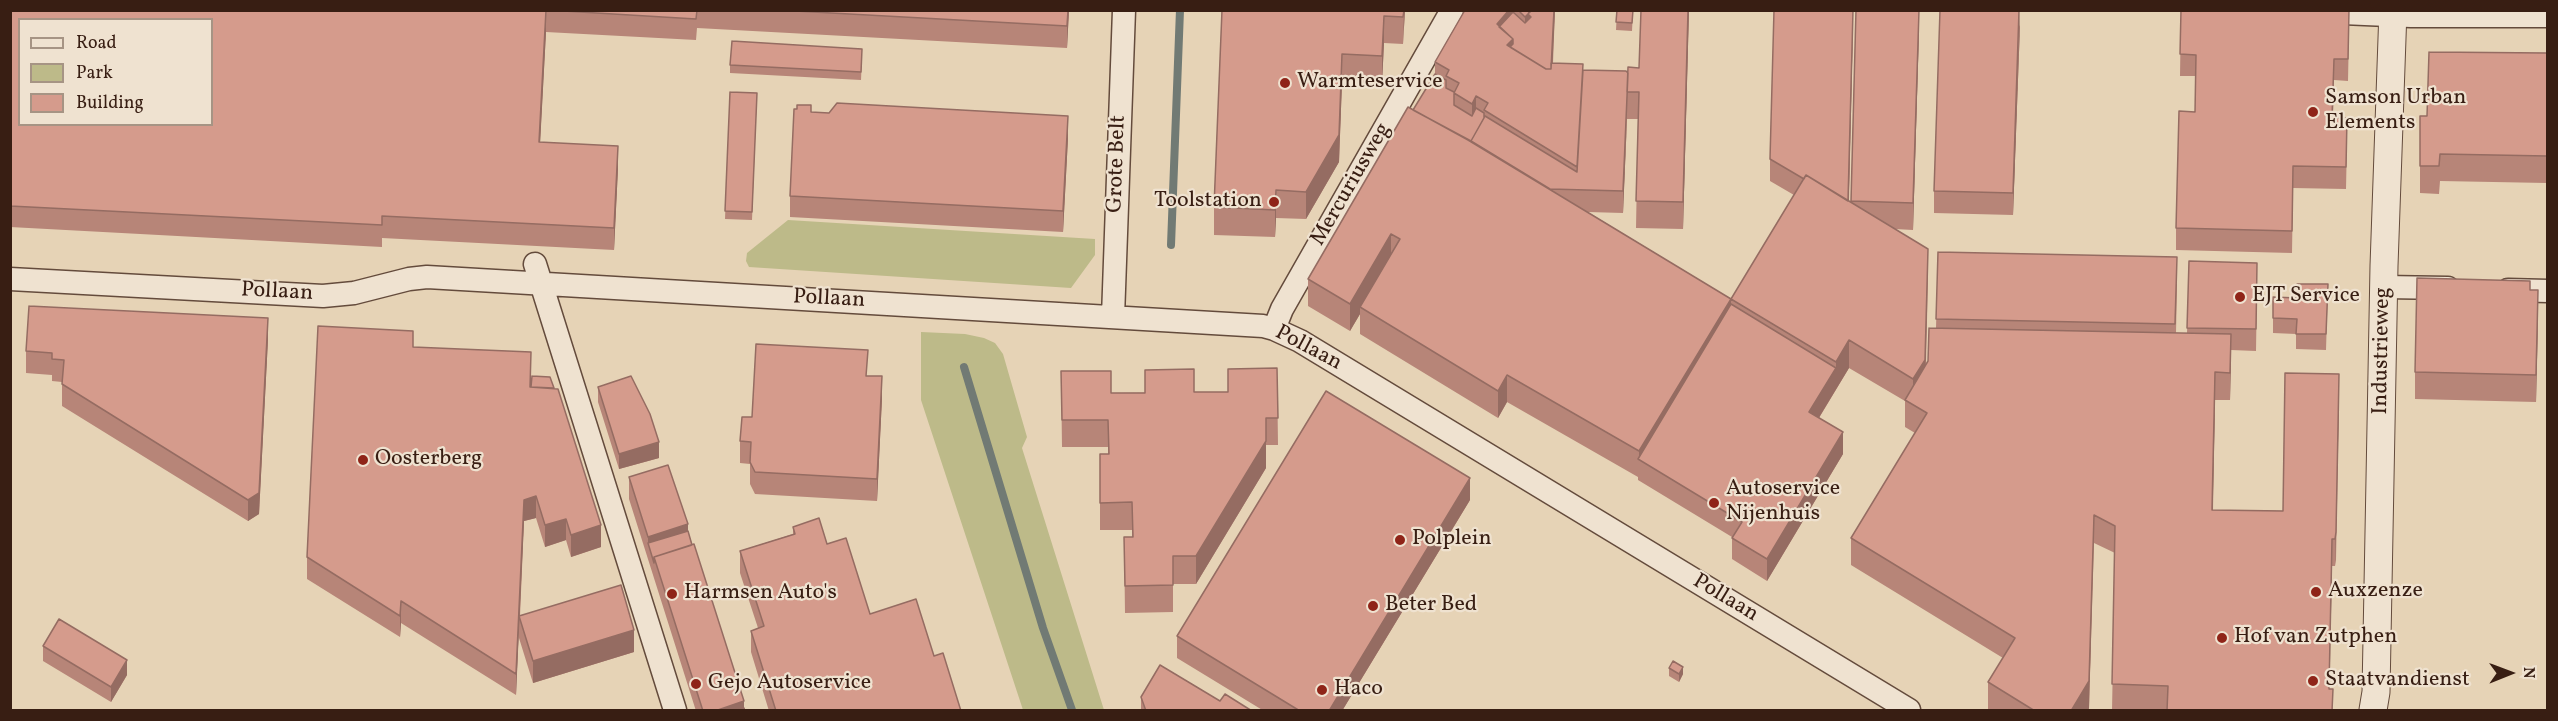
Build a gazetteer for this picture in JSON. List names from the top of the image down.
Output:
{
  "streets": {
    "street": [
      "Grote Belt",
      "Mercuriusweg",
      "Pollaan",
      "Industrieweg"
    ]
  },
  "crossings": [
    ["Grote Belt", "Pollaan"],
    ["Mercuriusweg", "Pollaan"]
  ],
  "places": [
    "Warmteservice",
    "Samson Urban Elements",
    "Toolstation",
    "EJT Service",
    "Oosterberg",
    "Autoservice Nijenhuis",
    "Polplein",
    "Auxzenze",
    "Harmsen Auto's",
    "Beter Bed",
    "Hof van Zutphen",
    "Staatvandienst",
    "Gejo Autoservice",
    "Haco"
  ],
  "legend": ["Road", "Park", "Building"],
  "north": "right"
}
